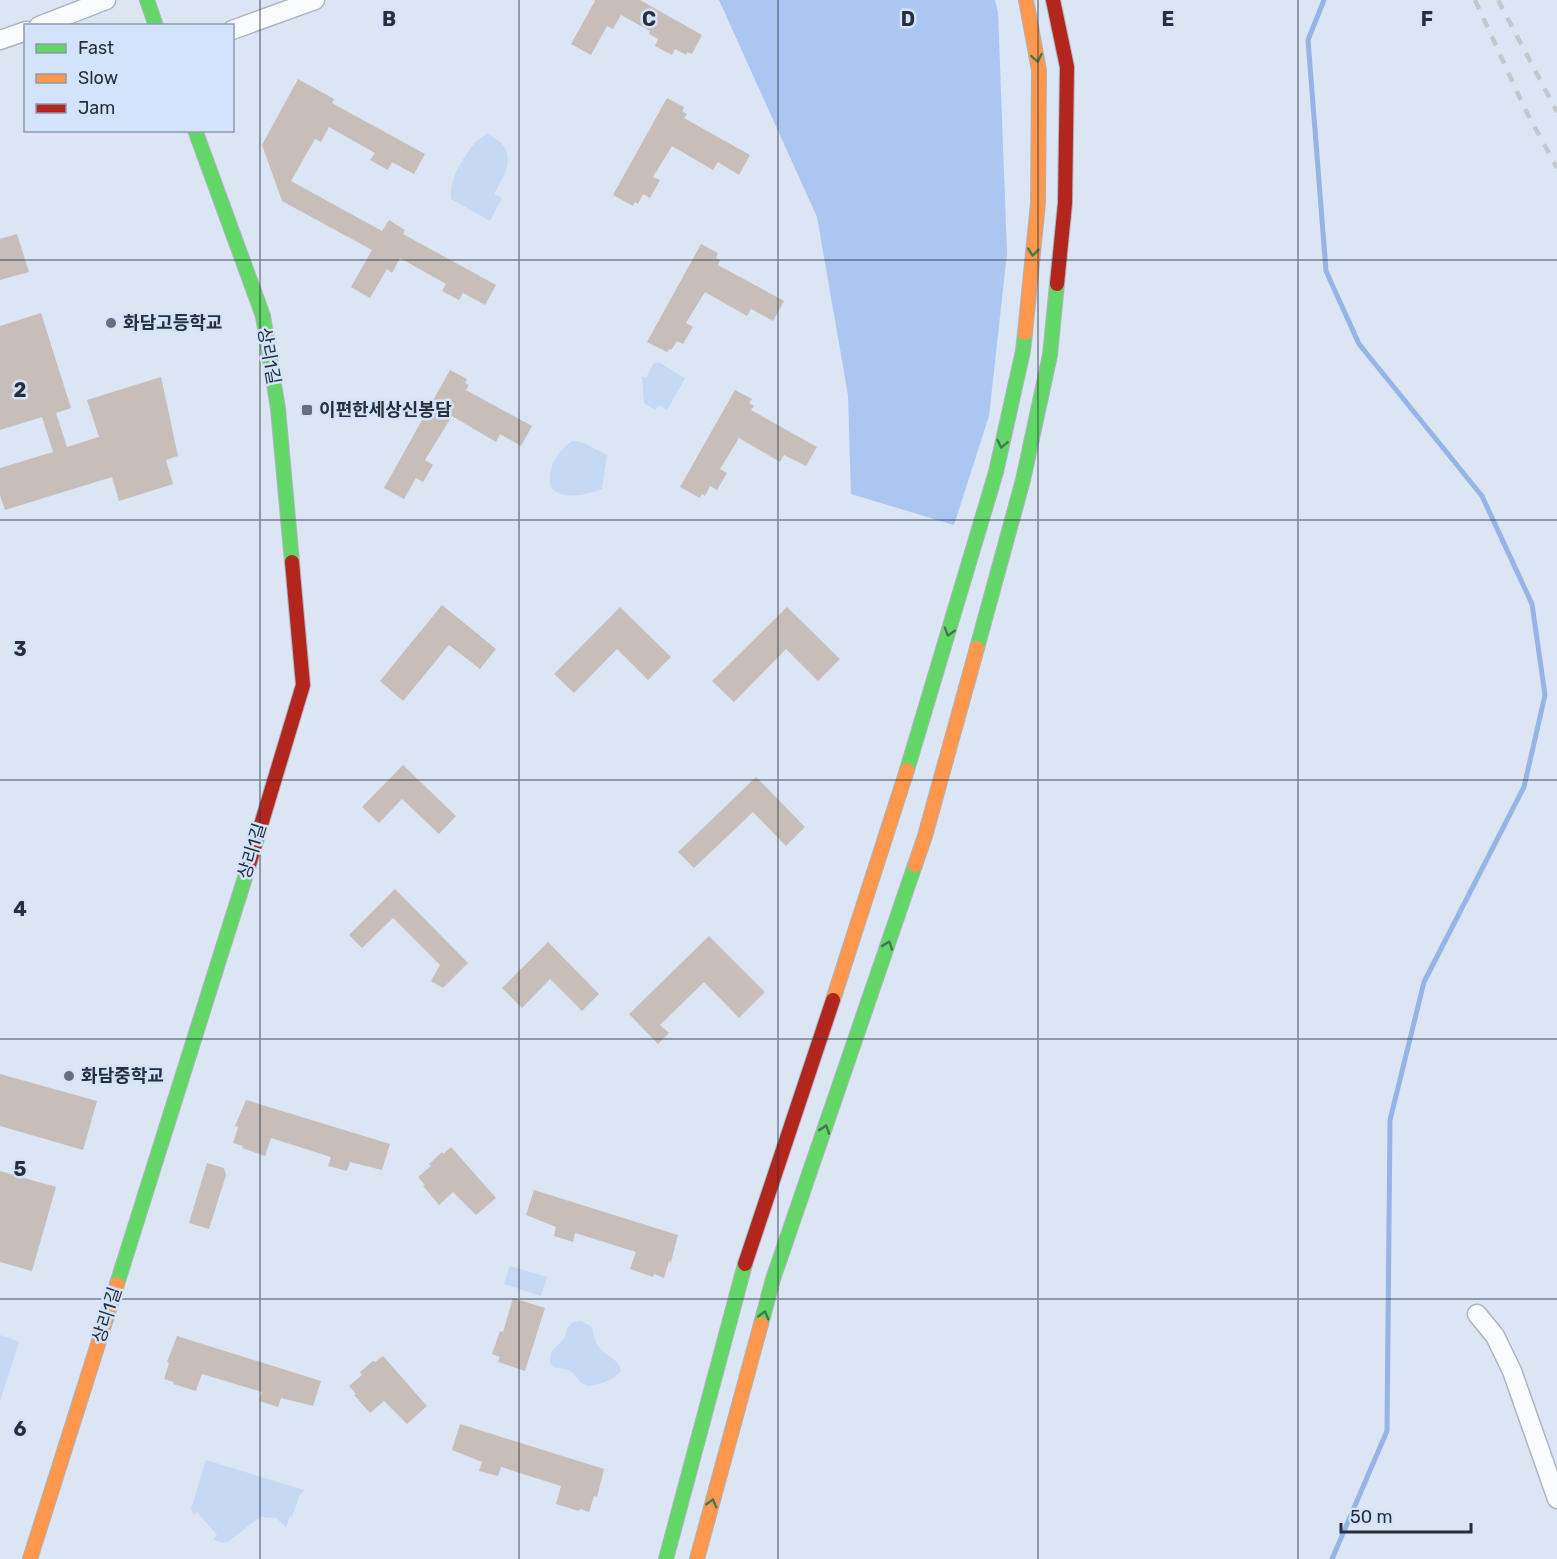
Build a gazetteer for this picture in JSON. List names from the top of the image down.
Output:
{
  "streets": {
    "main road": ["상리1길"]
  },
  "places": {
    "other": ["화담고등학교", "화담중학교"],
    "transit": ["이편한세상신봉담"]
  },
  "legend": ["Fast", "Slow", "Jam"],
  "scale_bar": "50 m",
  "grid": {
    "columns": [
      "B",
      "C",
      "D",
      "E",
      "F"
    ],
    "rows": [
      "2",
      "3",
      "4",
      "5",
      "6"
    ]
  }
}
